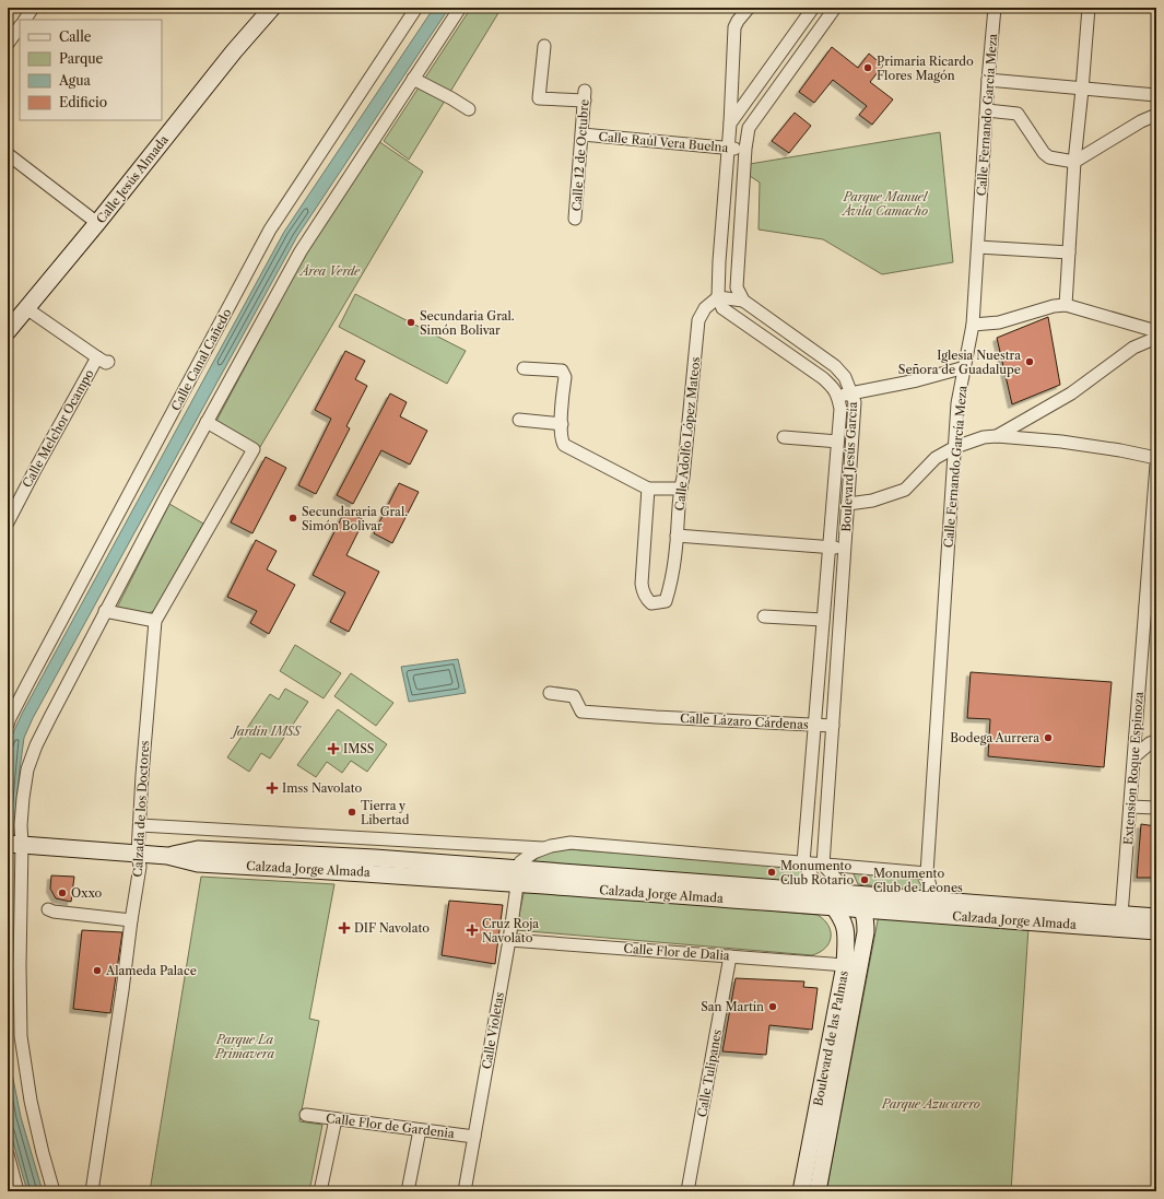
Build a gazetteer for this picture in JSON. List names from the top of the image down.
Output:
{
  "streets": {
    "street": [
      "Calle Fernando García Meza",
      "Calle Raúl Vera Buelna",
      "Calle 12 de Octubre",
      "Calle Jesús Almada",
      "Calle Canal Cañedo",
      "Calle Melchor Ocampo",
      "Calle Adolfo López Mateos",
      "Boulevard Jesús García",
      "Calle Lázaro Cárdenas",
      "Extension Roque Espinoza",
      "Calzada de los Doctores",
      "Calzada Jorge Almada",
      "Calle Flor de Dalia",
      "Calle Violetas",
      "Boulevard de las Palmas",
      "Calle Tulipanes",
      "Calle Flor de Gardenia"
    ]
  },
  "crossings": [
    ["Calle Fernando García Meza", "Calzada Jorge Almada"],
    ["Calle Raúl Vera Buelna", "Calle 12 de Octubre"],
    ["Calle Jesús Almada", "Calle Melchor Ocampo"],
    ["Calle Adolfo López Mateos", "Boulevard Jesús García"],
    ["Boulevard Jesús García", "Calle Lázaro Cárdenas"],
    ["Extension Roque Espinoza", "Calzada Jorge Almada"],
    ["Calzada de los Doctores", "Calzada Jorge Almada"],
    ["Calzada Jorge Almada", "Calle Violetas"],
    ["Calzada Jorge Almada", "Boulevard de las Palmas"],
    ["Calle Flor de Dalia", "Calle Violetas"],
    ["Calle Flor de Dalia", "Boulevard de las Palmas"],
    ["Calle Flor de Dalia", "Calle Tulipanes"],
    ["Calle Violetas", "Calle Flor de Gardenia"]
  ],
  "parks": [
    "Parque Manuel Ávila Camacho",
    "Área Verde",
    "Jardín IMSS",
    "Parque La Primavera",
    "Parque Azucarero"
  ],
  "places": {
    "other": [
      "Primaria Ricardo Flores Magón",
      "Secundaria Gral. Simón Bolivar",
      "Iglesia Nuestra Señora de Guadalupe",
      "Secundararia Gral. Simón Bolivar",
      "Bodega Aurrera",
      "Tierra y Libertad",
      "Monumento Club Rotario",
      "Monumento Club de Leones",
      "Oxxo",
      "Alameda Palace",
      "San Martín"
    ],
    "health": [
      "IMSS",
      "Imss Navolato",
      "DIF Navolato",
      "Cruz Roja Navolato"
    ]
  },
  "legend": [
    "Calle",
    "Parque",
    "Agua",
    "Edificio"
  ]
}
